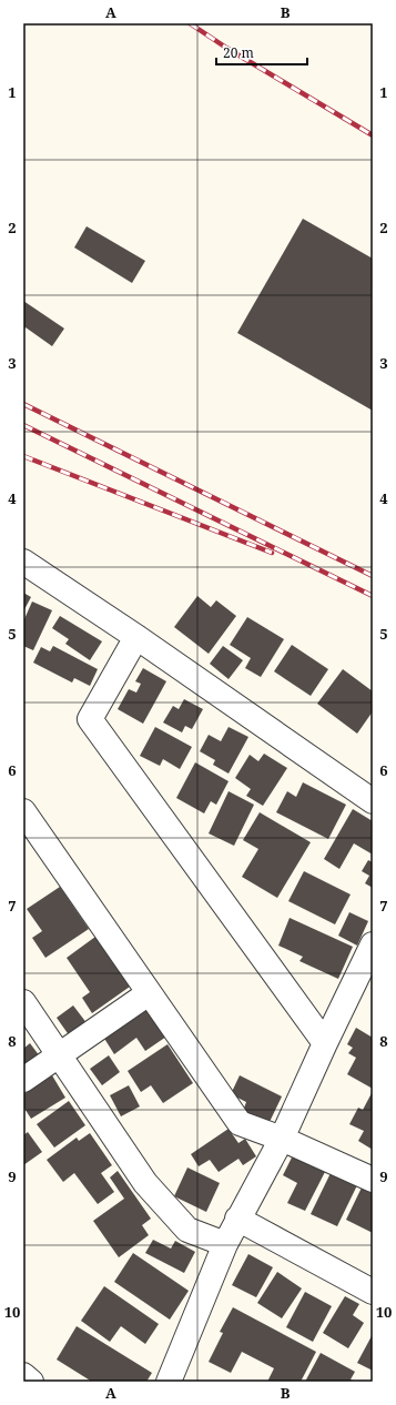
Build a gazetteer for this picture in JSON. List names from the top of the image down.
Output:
{
  "scale_bar": "20 m",
  "grid": {
    "columns": ["A", "B"],
    "rows": [
      "1",
      "2",
      "3",
      "4",
      "5",
      "6",
      "7",
      "8",
      "9",
      "10"
    ]
  }
}
